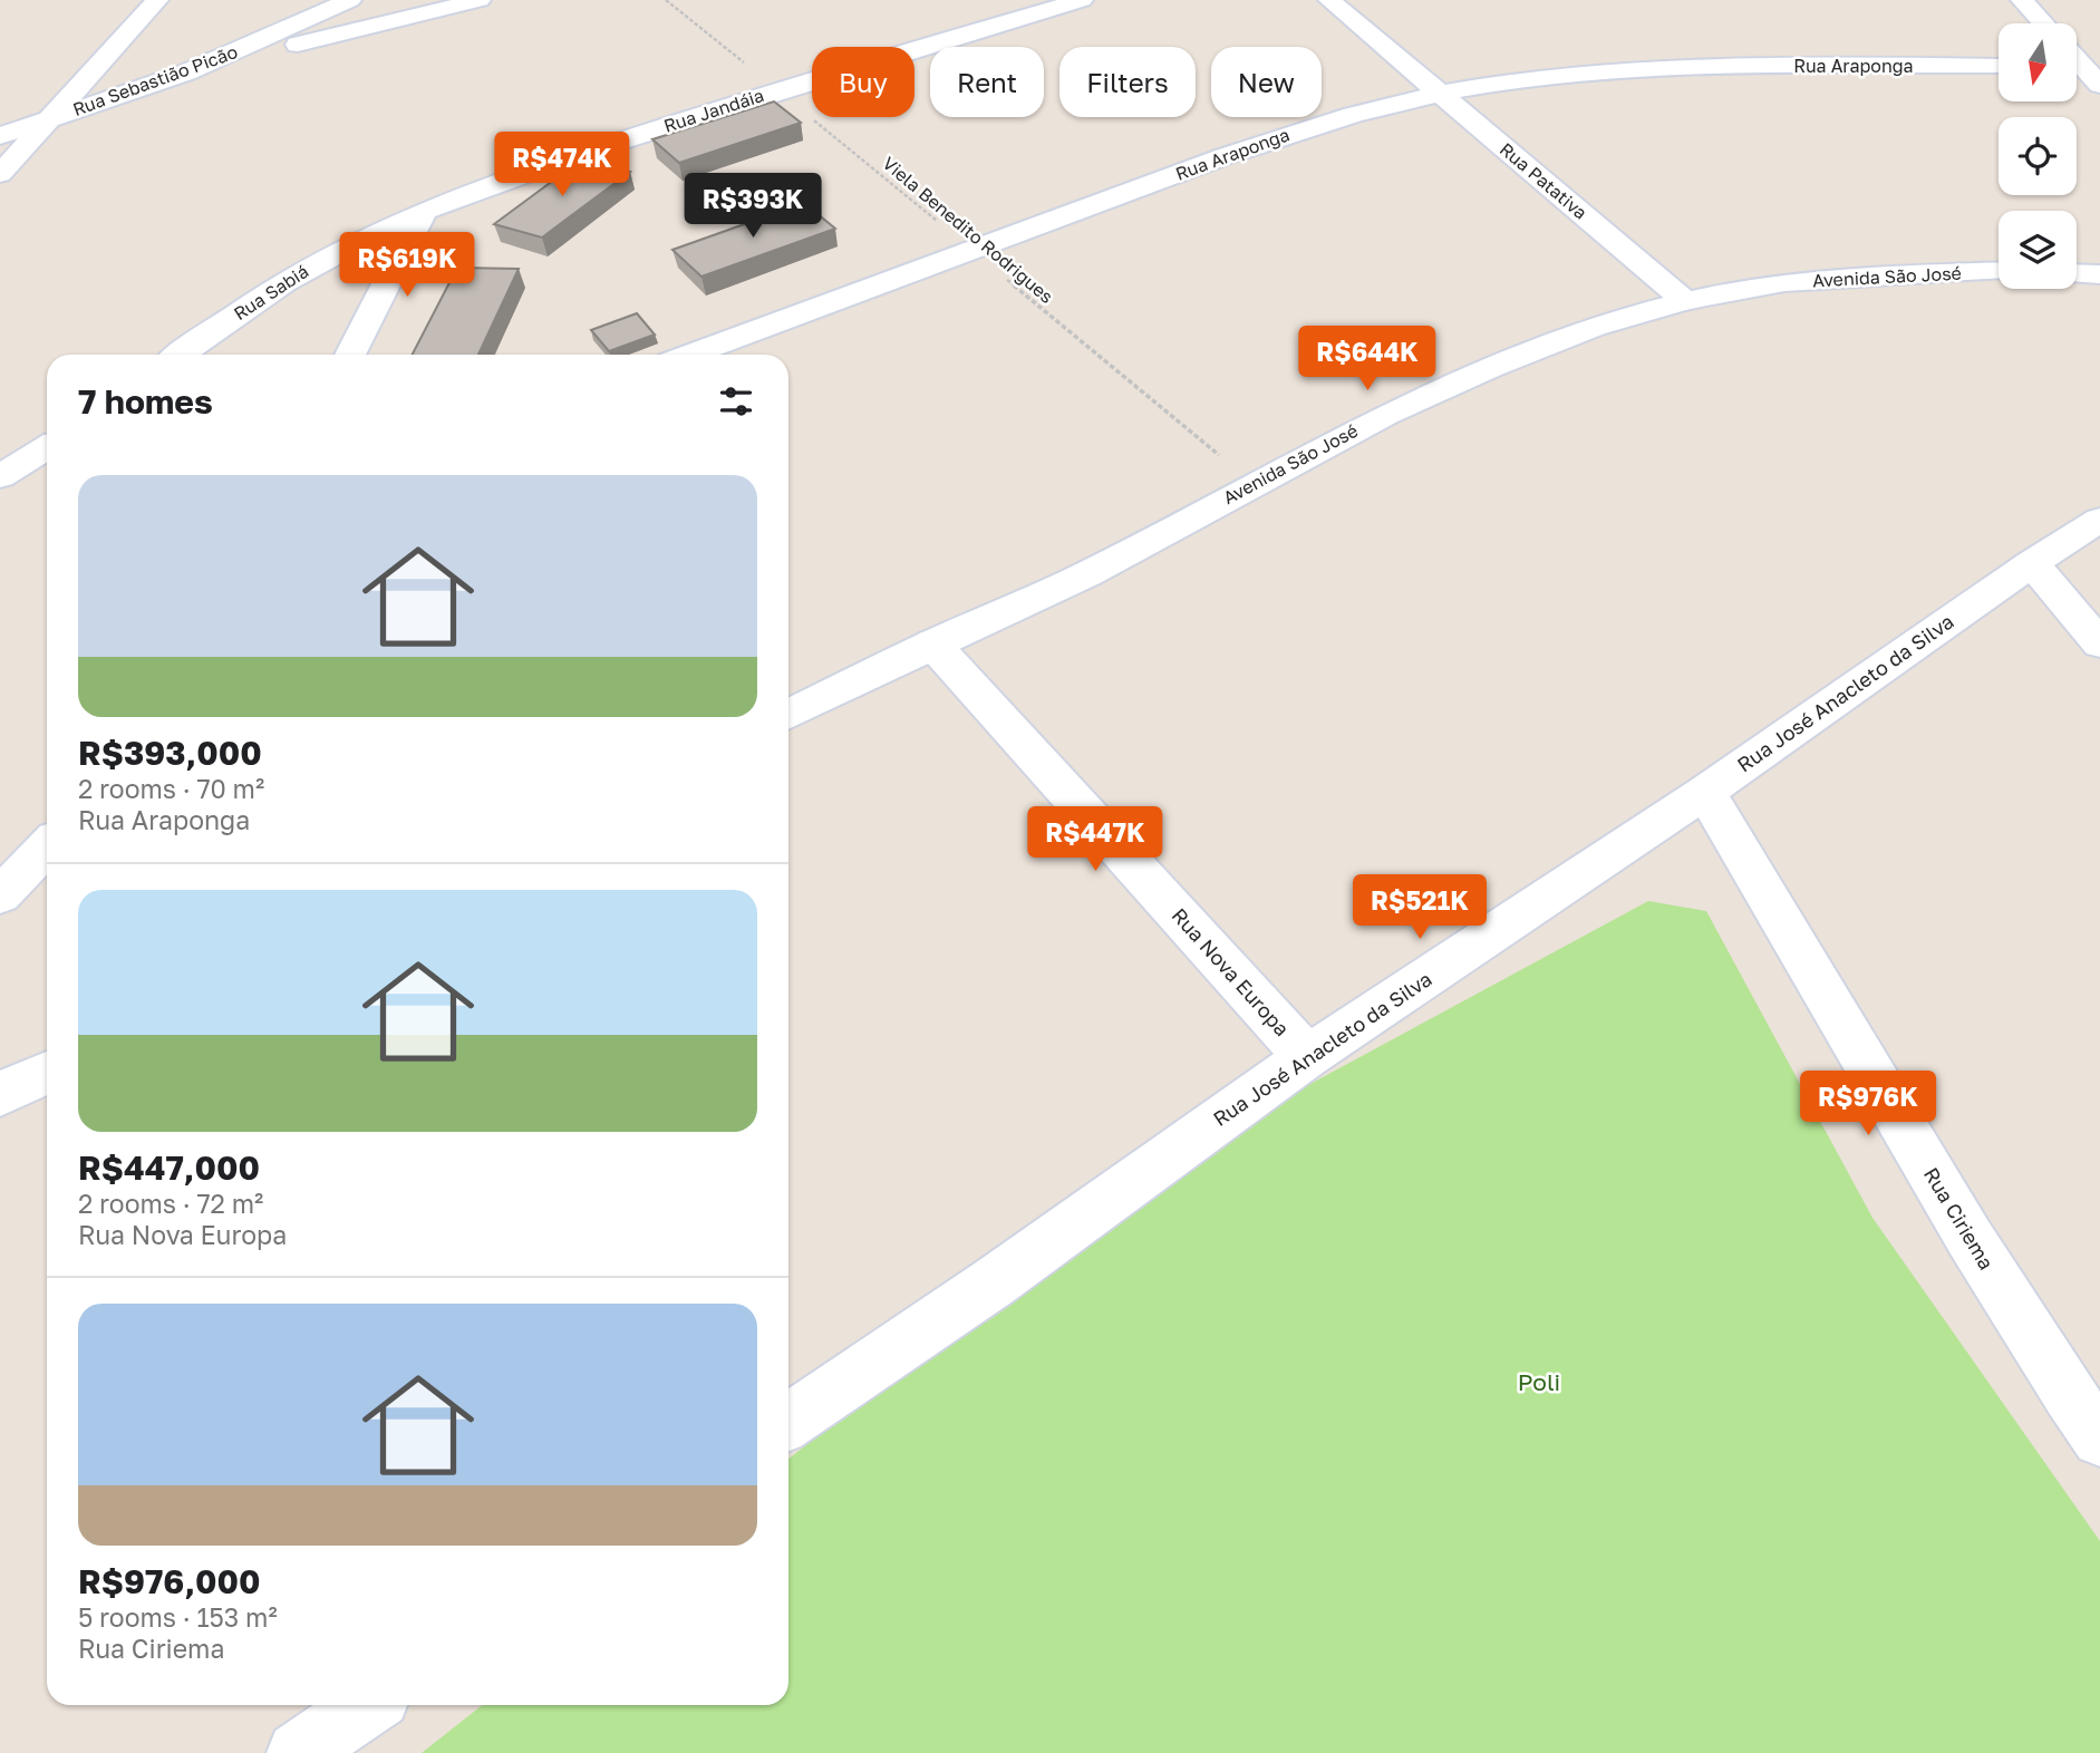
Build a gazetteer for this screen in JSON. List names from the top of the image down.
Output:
{
  "streets": {
    "street": [
      "Rua Araponga",
      "Rua Sebastião Picão",
      "Rua Jandáia",
      "Rua Patativa",
      "Avenida São José",
      "Rua Sabiá",
      "Rua José Anacleto da Silva",
      "Rua Nova Europa",
      "Rua Ciriema"
    ],
    "path": ["Viela Benedito Rodrigues"]
  },
  "crossings": [
    ["Rua Araponga", "Rua Patativa"],
    ["Rua Araponga", "Viela Benedito Rodrigues"],
    ["Rua Jandáia", "Viela Benedito Rodrigues"],
    ["Rua Jandáia", "Rua Sabiá"],
    ["Rua Patativa", "Avenida São José"],
    ["Viela Benedito Rodrigues", "Avenida São José"],
    ["Avenida São José", "Rua Nova Europa"],
    ["Rua José Anacleto da Silva", "Rua Nova Europa"],
    ["Rua José Anacleto da Silva", "Rua Ciriema"]
  ],
  "parks": ["Poli"],
  "north": "bottom",
  "page": {
    "chip": [
      "Buy",
      "Rent",
      "Filters",
      "New"
    ],
    "price": [
      "R$474K",
      "R$393K",
      "R$619K",
      "R$644K",
      "R$447K",
      "R$521K",
      "R$976K"
    ],
    "heading": "7 homes",
    "list": [
      {
        "name": "R$393,000",
        "note": "2 rooms · 70 m² · Rua Araponga"
      },
      {
        "name": "R$447,000",
        "note": "2 rooms · 72 m² · Rua Nova Europa"
      },
      {
        "name": "R$976,000",
        "note": "5 rooms · 153 m² · Rua Ciriema"
      }
    ]
  }
}
